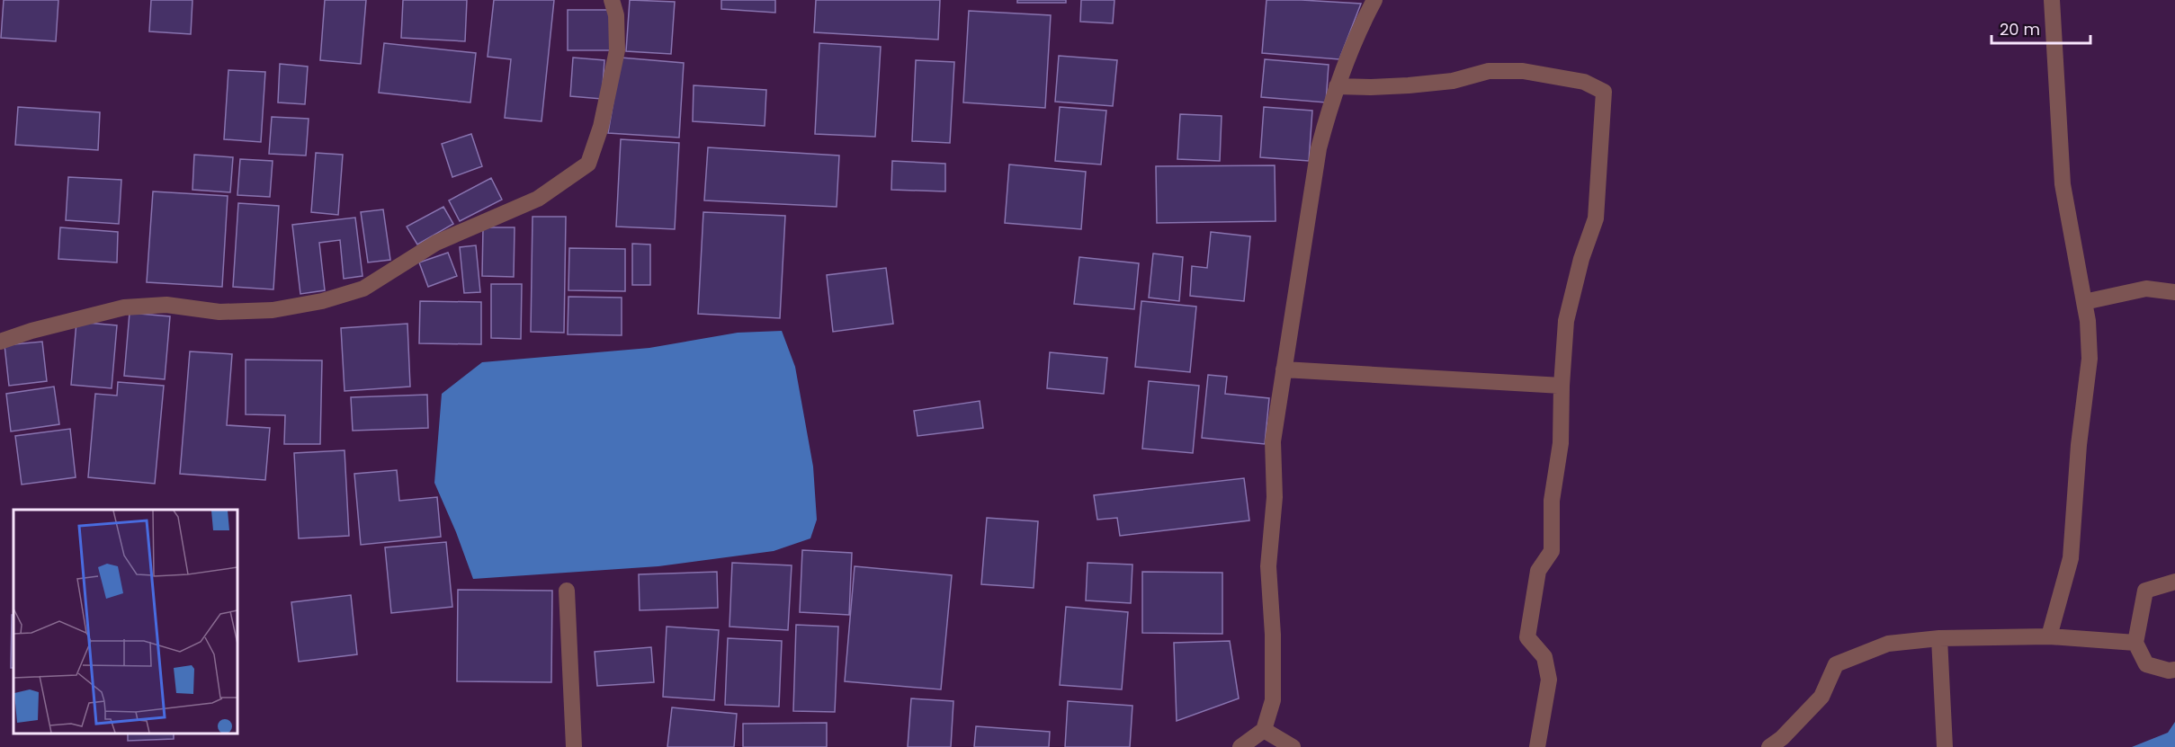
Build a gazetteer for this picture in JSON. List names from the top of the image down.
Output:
{
  "scale_bar": "20 m"
}
